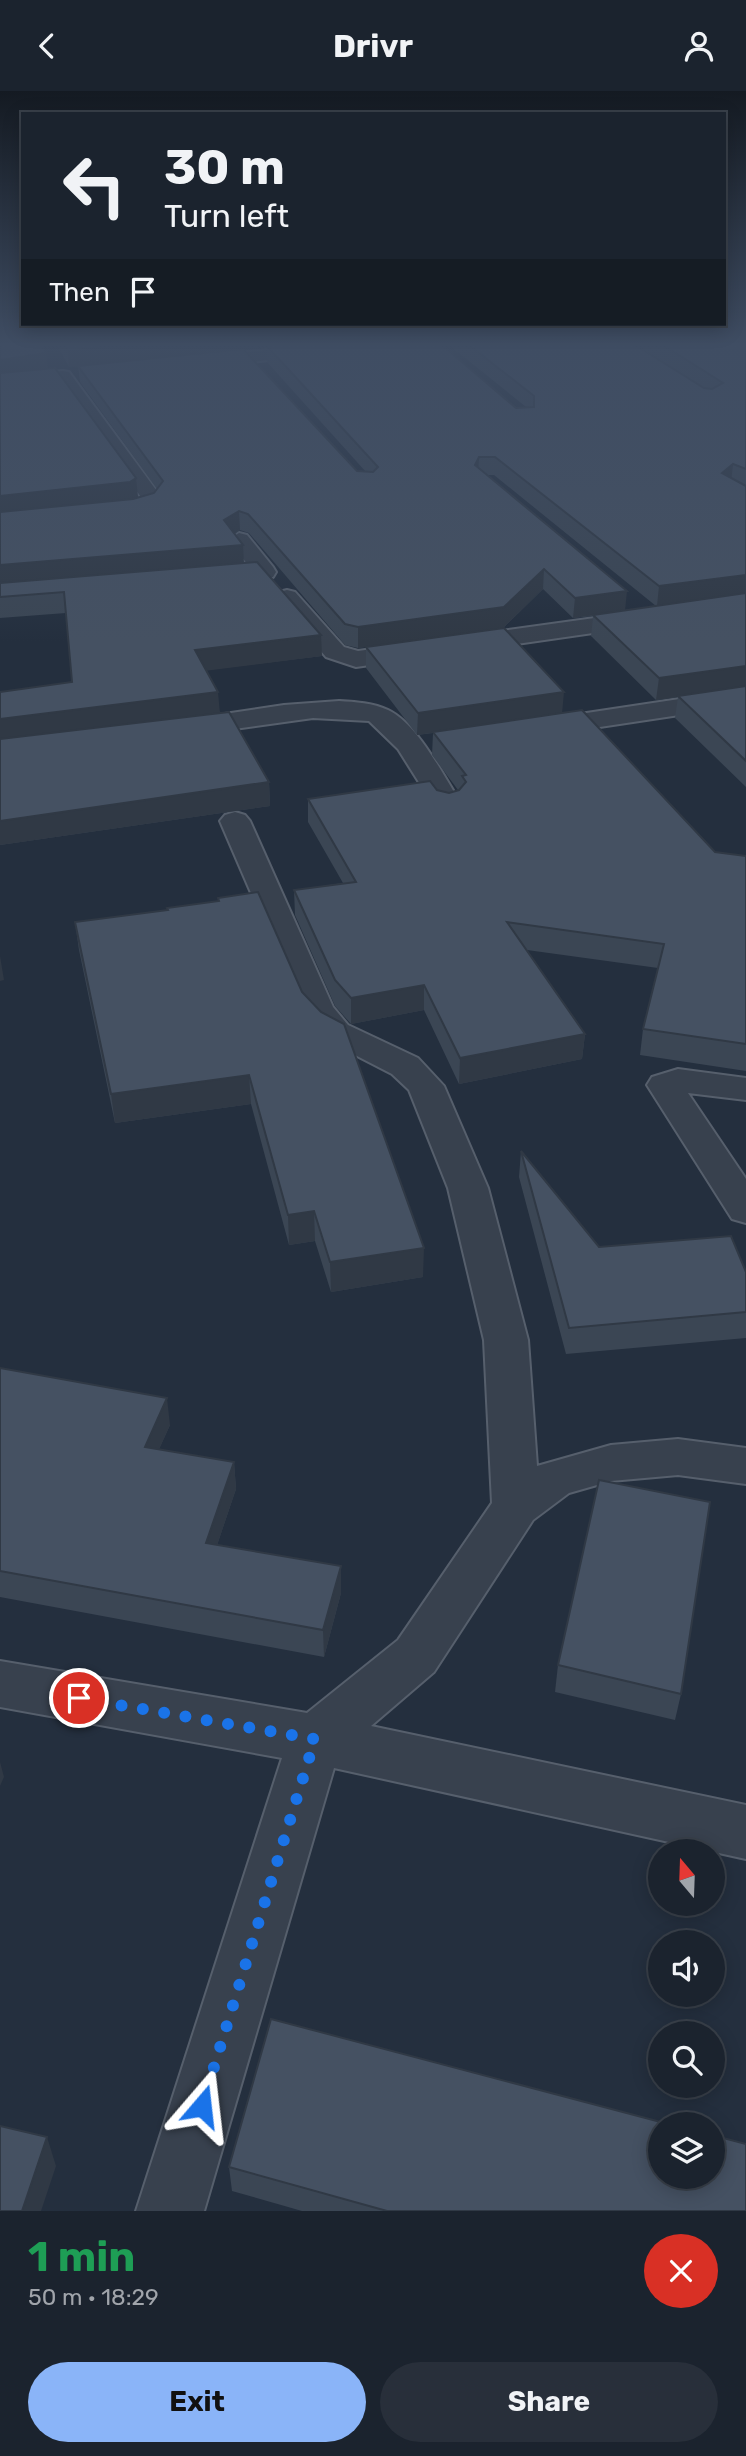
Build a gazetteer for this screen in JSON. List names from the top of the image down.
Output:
{
  "north": "top",
  "page": {
    "header": "Drivr",
    "turn": ["30 m", "Turn left"],
    "then": "Then",
    "heading": ["1 min", "50 m · 18:29"],
    "buttons": ["Exit", "Share"]
  }
}
